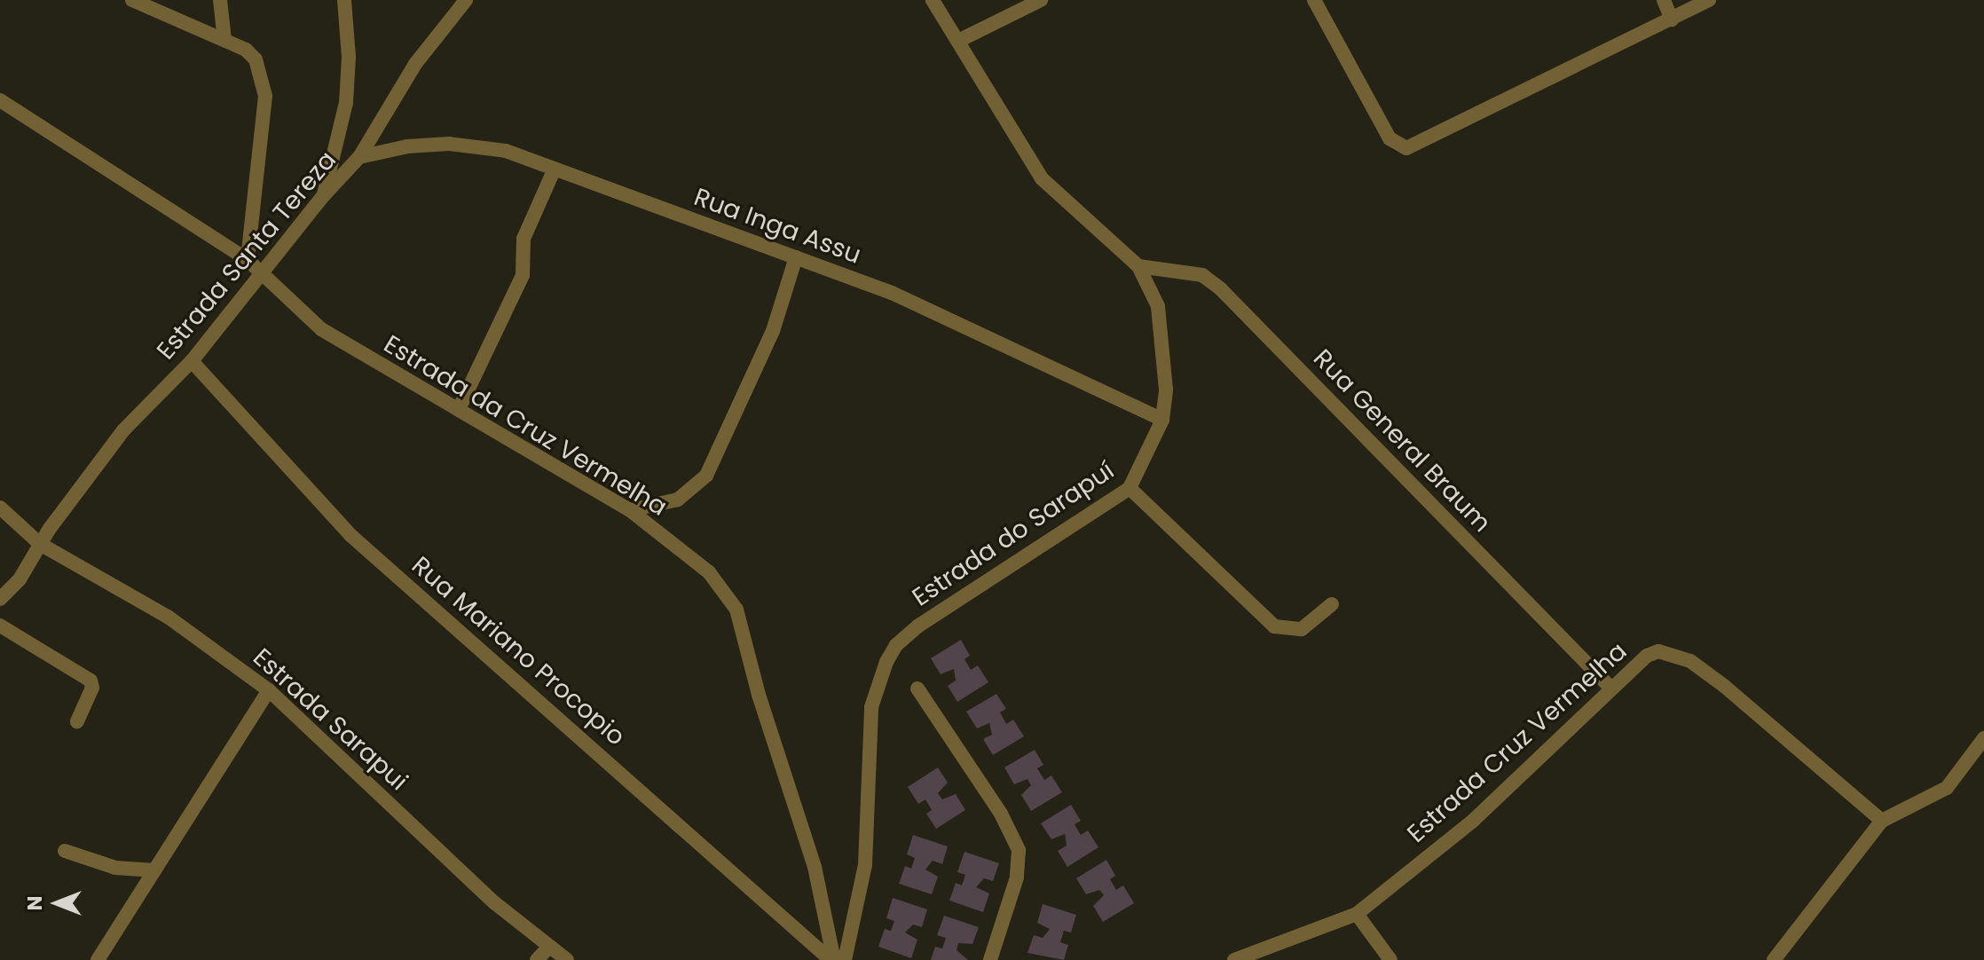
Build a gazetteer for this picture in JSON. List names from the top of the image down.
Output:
{
  "streets": {
    "street": [
      "Rua Inga Assu",
      "Estrada Santa Tereza",
      "Estrada da Cruz Vermelha",
      "Rua General Braum",
      "Estrada do Sarapuí",
      "Rua Mariano Procopio",
      "Estrada Sarapui",
      "Estrada Cruz Vermelha"
    ]
  },
  "crossings": [
    ["Rua Inga Assu", "Estrada Santa Tereza"],
    ["Rua Inga Assu", "Estrada do Sarapuí"],
    ["Estrada Santa Tereza", "Estrada da Cruz Vermelha"],
    ["Estrada Santa Tereza", "Rua Mariano Procopio"],
    ["Estrada Santa Tereza", "Estrada Sarapui"],
    ["Estrada da Cruz Vermelha", "Rua Mariano Procopio"],
    ["Rua General Braum", "Estrada do Sarapuí"],
    ["Rua General Braum", "Estrada Cruz Vermelha"]
  ],
  "north": "left"
}
